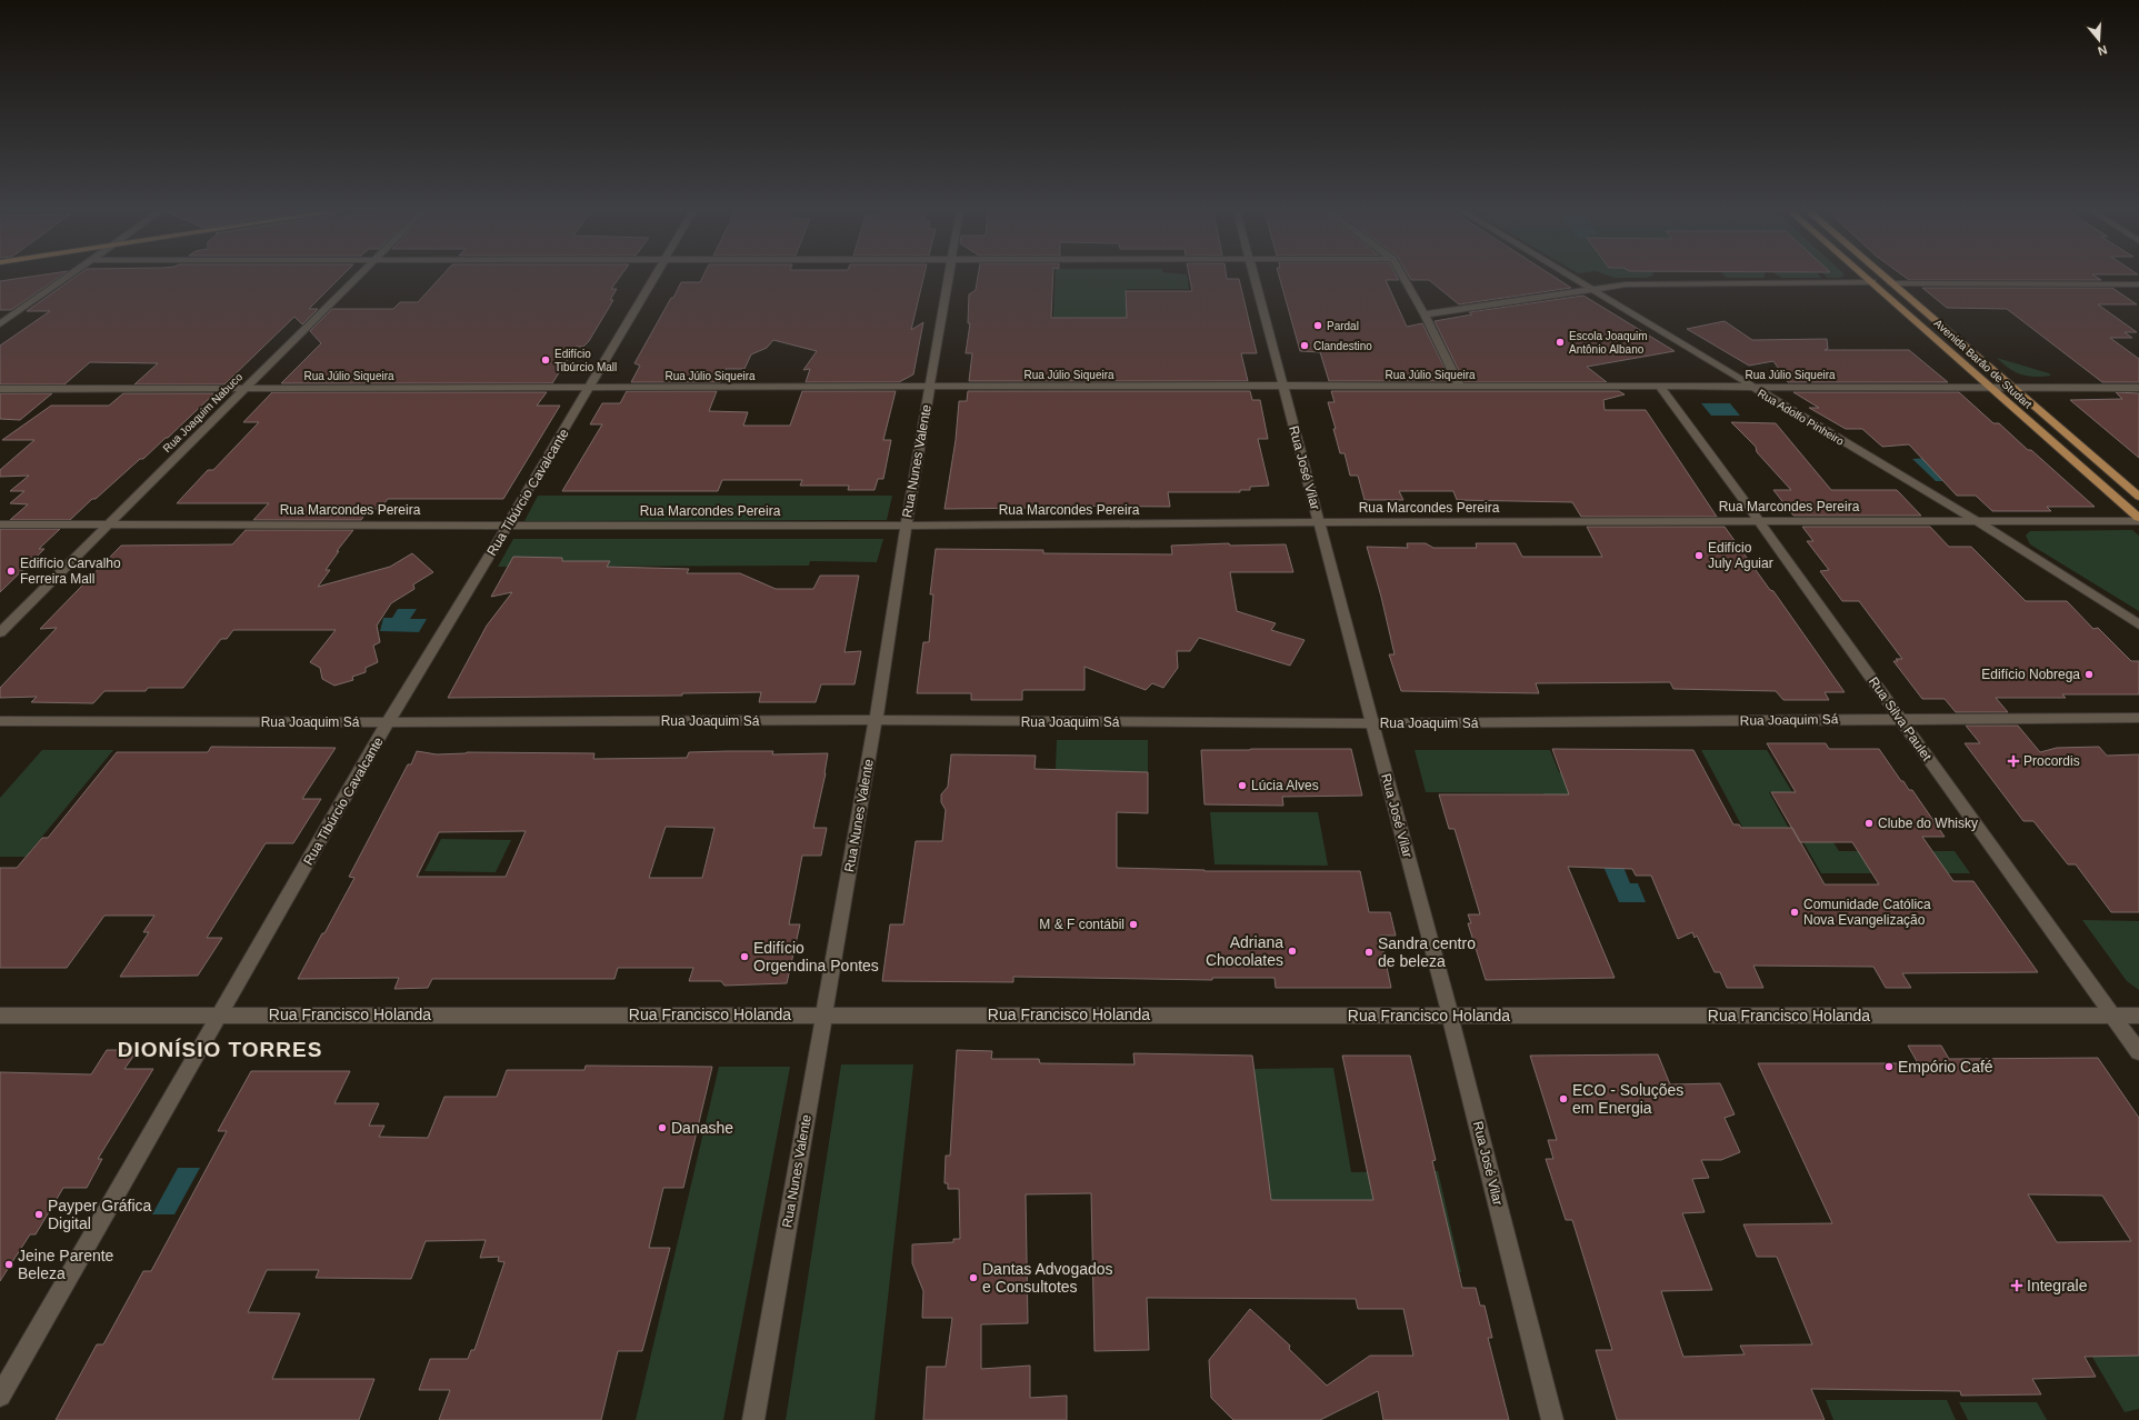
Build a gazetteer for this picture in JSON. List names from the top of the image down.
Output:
{
  "streets": {
    "main road": ["Avenida Barão de Studart"],
    "street": [
      "Rua Júlio Siqueira",
      "Rua Joaquim Nabuco",
      "Rua Adolfo Pinheiro",
      "Rua Nunes Valente",
      "Rua José Vilar",
      "Rua Tibúrcio Cavalcante",
      "Rua Marcondes Pereira",
      "Rua Silva Paulet",
      "Rua Joaquim Sá",
      "Rua Francisco Holanda"
    ]
  },
  "crossings": [
    ["Avenida Barão de Studart", "Rua Júlio Siqueira"],
    ["Avenida Barão de Studart", "Rua Marcondes Pereira"],
    ["Rua Júlio Siqueira", "Rua Joaquim Nabuco"],
    ["Rua Júlio Siqueira", "Rua Adolfo Pinheiro"],
    ["Rua Júlio Siqueira", "Rua Nunes Valente"],
    ["Rua Júlio Siqueira", "Rua José Vilar"],
    ["Rua Júlio Siqueira", "Rua Tibúrcio Cavalcante"],
    ["Rua Júlio Siqueira", "Rua Silva Paulet"],
    ["Rua Joaquim Nabuco", "Rua Marcondes Pereira"],
    ["Rua Adolfo Pinheiro", "Rua Marcondes Pereira"],
    ["Rua Nunes Valente", "Rua Marcondes Pereira"],
    ["Rua Nunes Valente", "Rua Joaquim Sá"],
    ["Rua Nunes Valente", "Rua Francisco Holanda"],
    ["Rua José Vilar", "Rua Marcondes Pereira"],
    ["Rua José Vilar", "Rua Joaquim Sá"],
    ["Rua José Vilar", "Rua Francisco Holanda"],
    ["Rua Tibúrcio Cavalcante", "Rua Marcondes Pereira"],
    ["Rua Tibúrcio Cavalcante", "Rua Joaquim Sá"],
    ["Rua Tibúrcio Cavalcante", "Rua Francisco Holanda"],
    ["Rua Marcondes Pereira", "Rua Silva Paulet"],
    ["Rua Silva Paulet", "Rua Joaquim Sá"],
    ["Rua Silva Paulet", "Rua Francisco Holanda"]
  ],
  "districts": ["DIONÍSIO TORRES"],
  "places": {
    "other": [
      "Pardal",
      "Escola Joaquim Antônio Albano",
      "Clandestino",
      "Edifício Tibúrcio Mall",
      "Edifício July Aguiar",
      "Edifício Carvalho Ferreira Mall",
      "Edifício Nobrega",
      "Lúcia Alves",
      "Clube do Whisky",
      "Comunidade Católica Nova Evangelização",
      "M & F contábil",
      "Adriana Chocolates",
      "Sandra centro de beleza",
      "Edifício Orgendina Pontes",
      "Empório Café",
      "ECO - Soluções em Energia",
      "Danashe",
      "Payper Gráfica Digital",
      "Jeine Parente Beleza",
      "Dantas Advogados e Consultotes"
    ],
    "health": ["Procordis", "Integrale"]
  },
  "north": "bottom"
}
